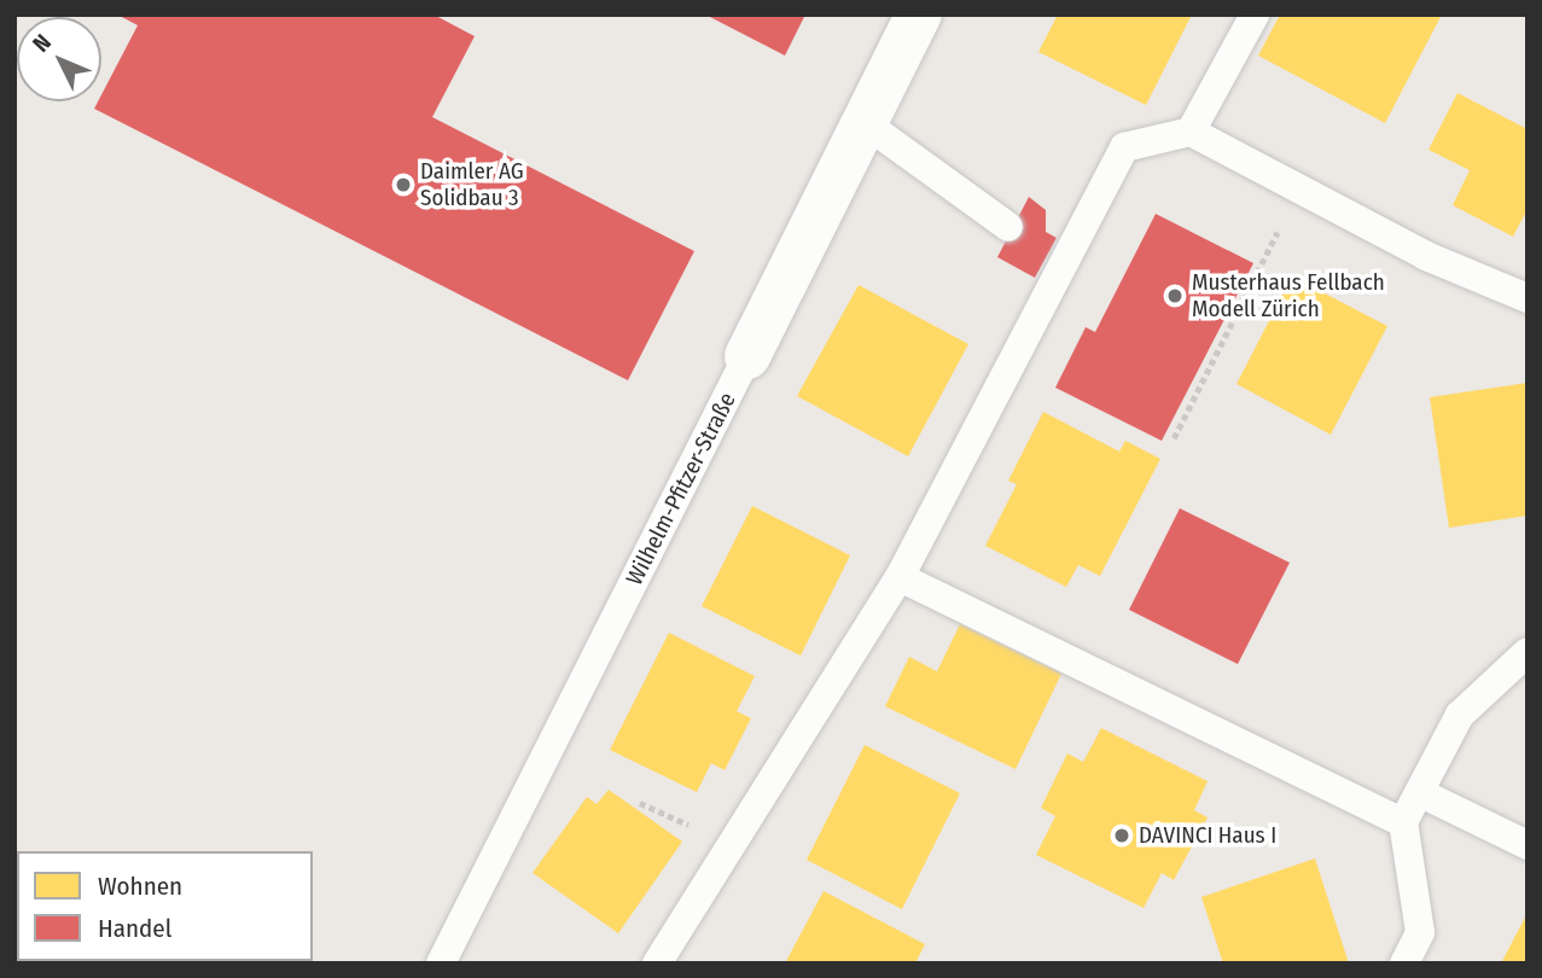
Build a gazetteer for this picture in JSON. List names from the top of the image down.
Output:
{
  "streets": {
    "street": ["Wilhelm-Pfitzer-Straße"]
  },
  "places": ["Daimler AG Solidbau 3", "Musterhaus Fellbach Modell Zürich", "DAVINCI Haus I"],
  "legend": ["Wohnen", "Handel"],
  "north": "top left"
}
